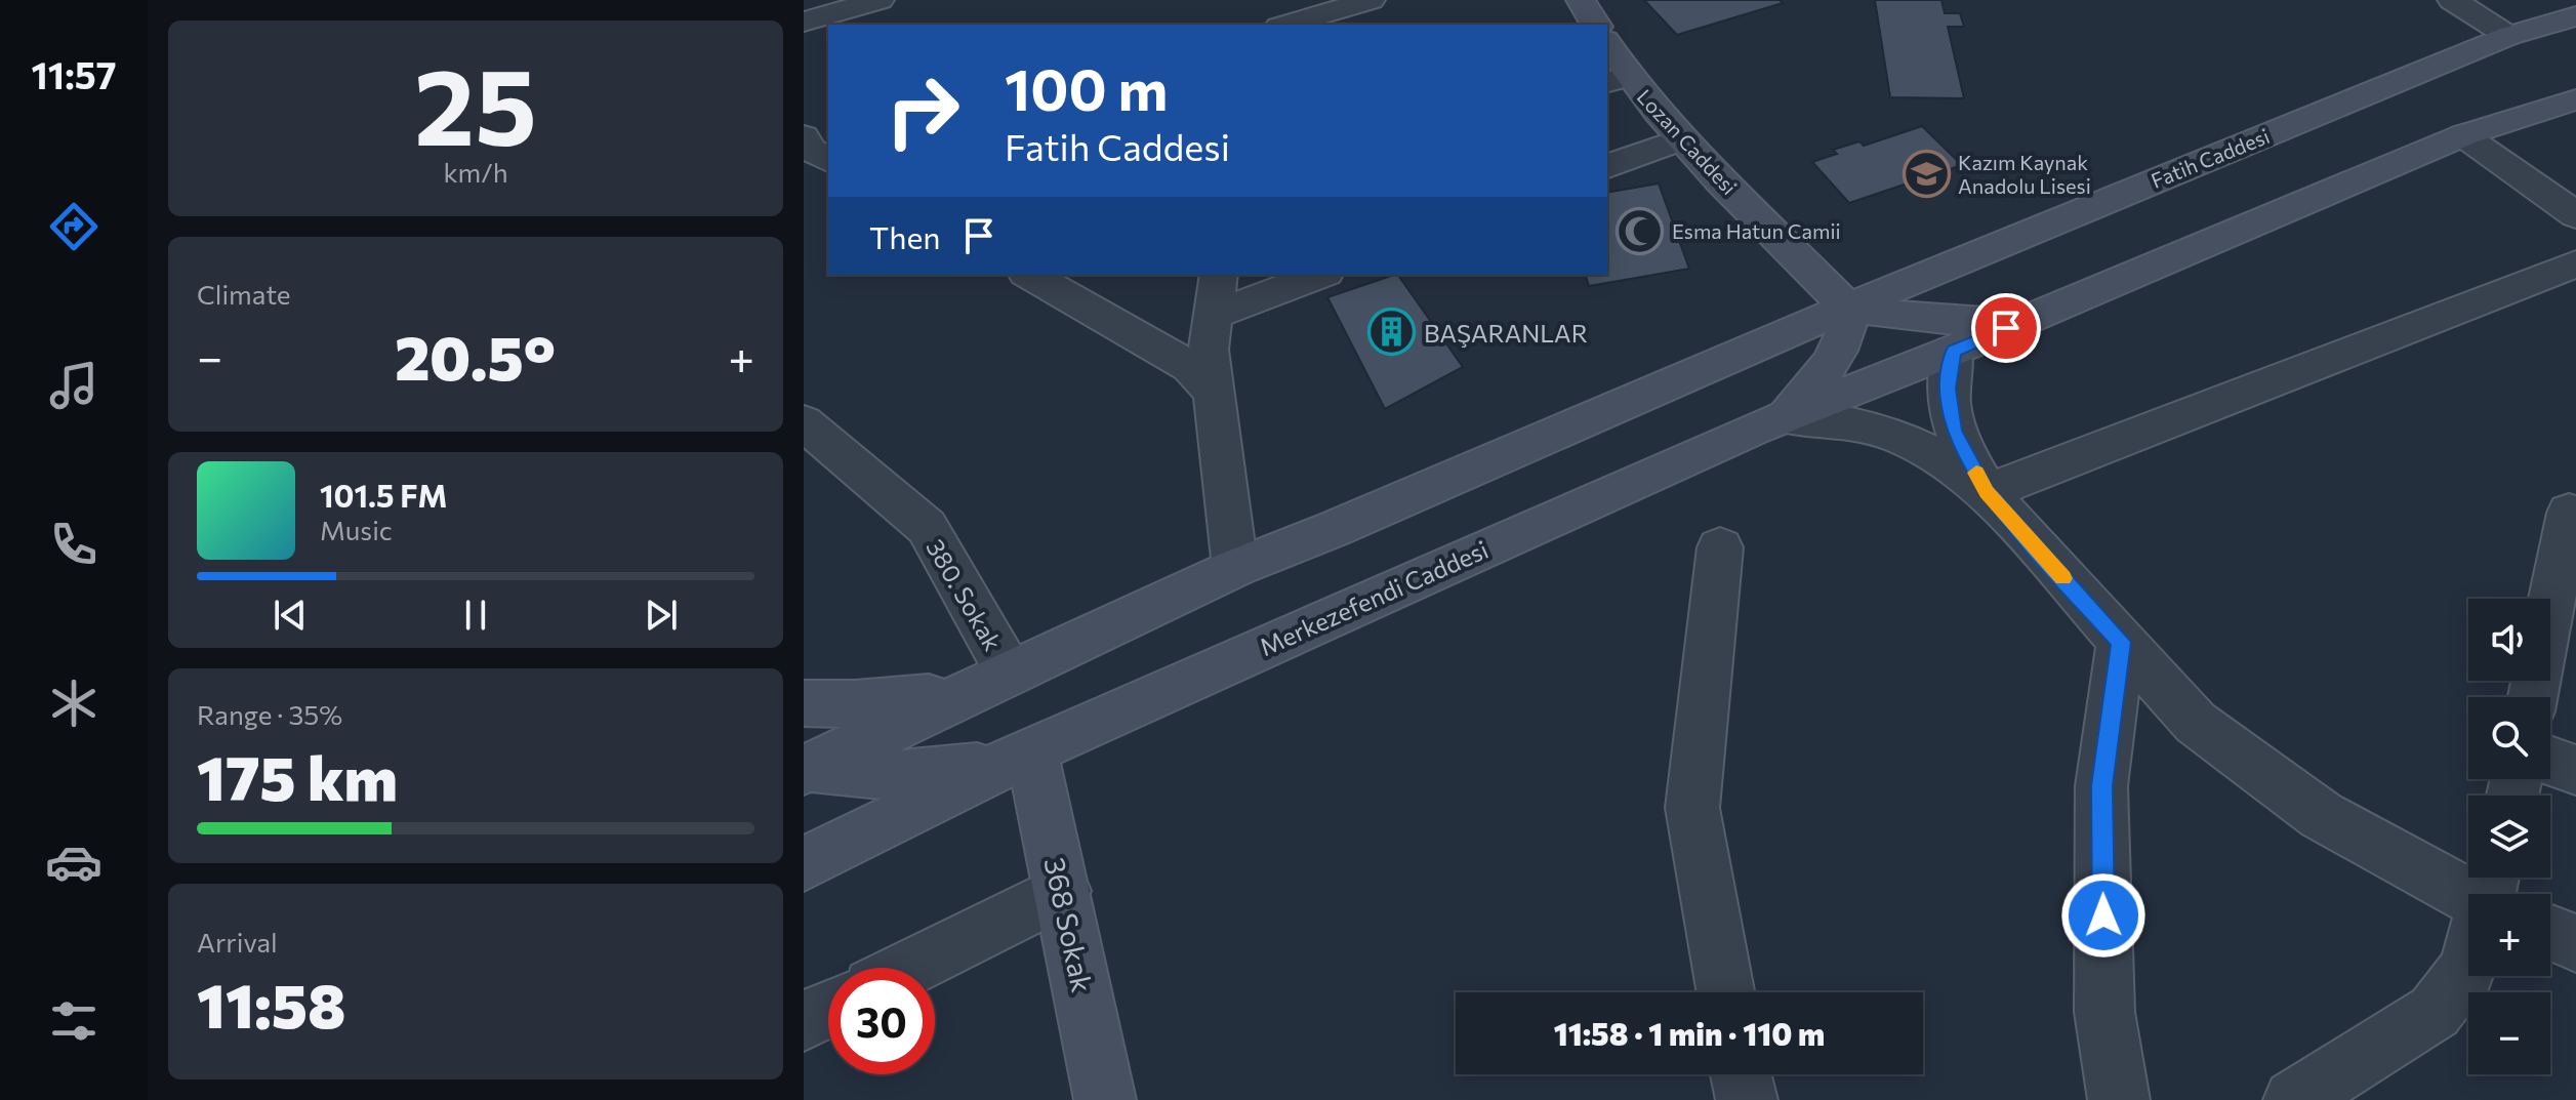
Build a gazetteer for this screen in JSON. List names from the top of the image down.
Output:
{
  "streets": {
    "main road": [
      "Lozan Caddesi",
      "Fatih Caddesi",
      "Merkezefendi Caddesi",
      "368 Sokak"
    ],
    "street": ["380. Sokak"]
  },
  "crossings": [
    ["Lozan Caddesi", "Fatih Caddesi"],
    ["Merkezefendi Caddesi", "368 Sokak"]
  ],
  "places": {
    "school or university": ["Kazım Kaynak Anadolu Lisesi"],
    "mosque": ["Esma Hatun Camii"],
    "building": ["BAŞARANLAR"]
  },
  "page": {
    "tabs": "11:57",
    "tile": [
      ["25", "km/h"],
      "Climate",
      ["Range · 35%", "175 km"],
      ["Arrival", "11:58"]
    ],
    "turn": ["100 m", "Fatih Caddesi"],
    "then": "Then",
    "heat": ["−", "20.5°", "+"],
    "song": ["101.5 FM", "Music"],
    "map_buttons": ["+", "−"],
    "limit": "30",
    "trip": "11:58 · 1 min · 110 m"
  }
}
